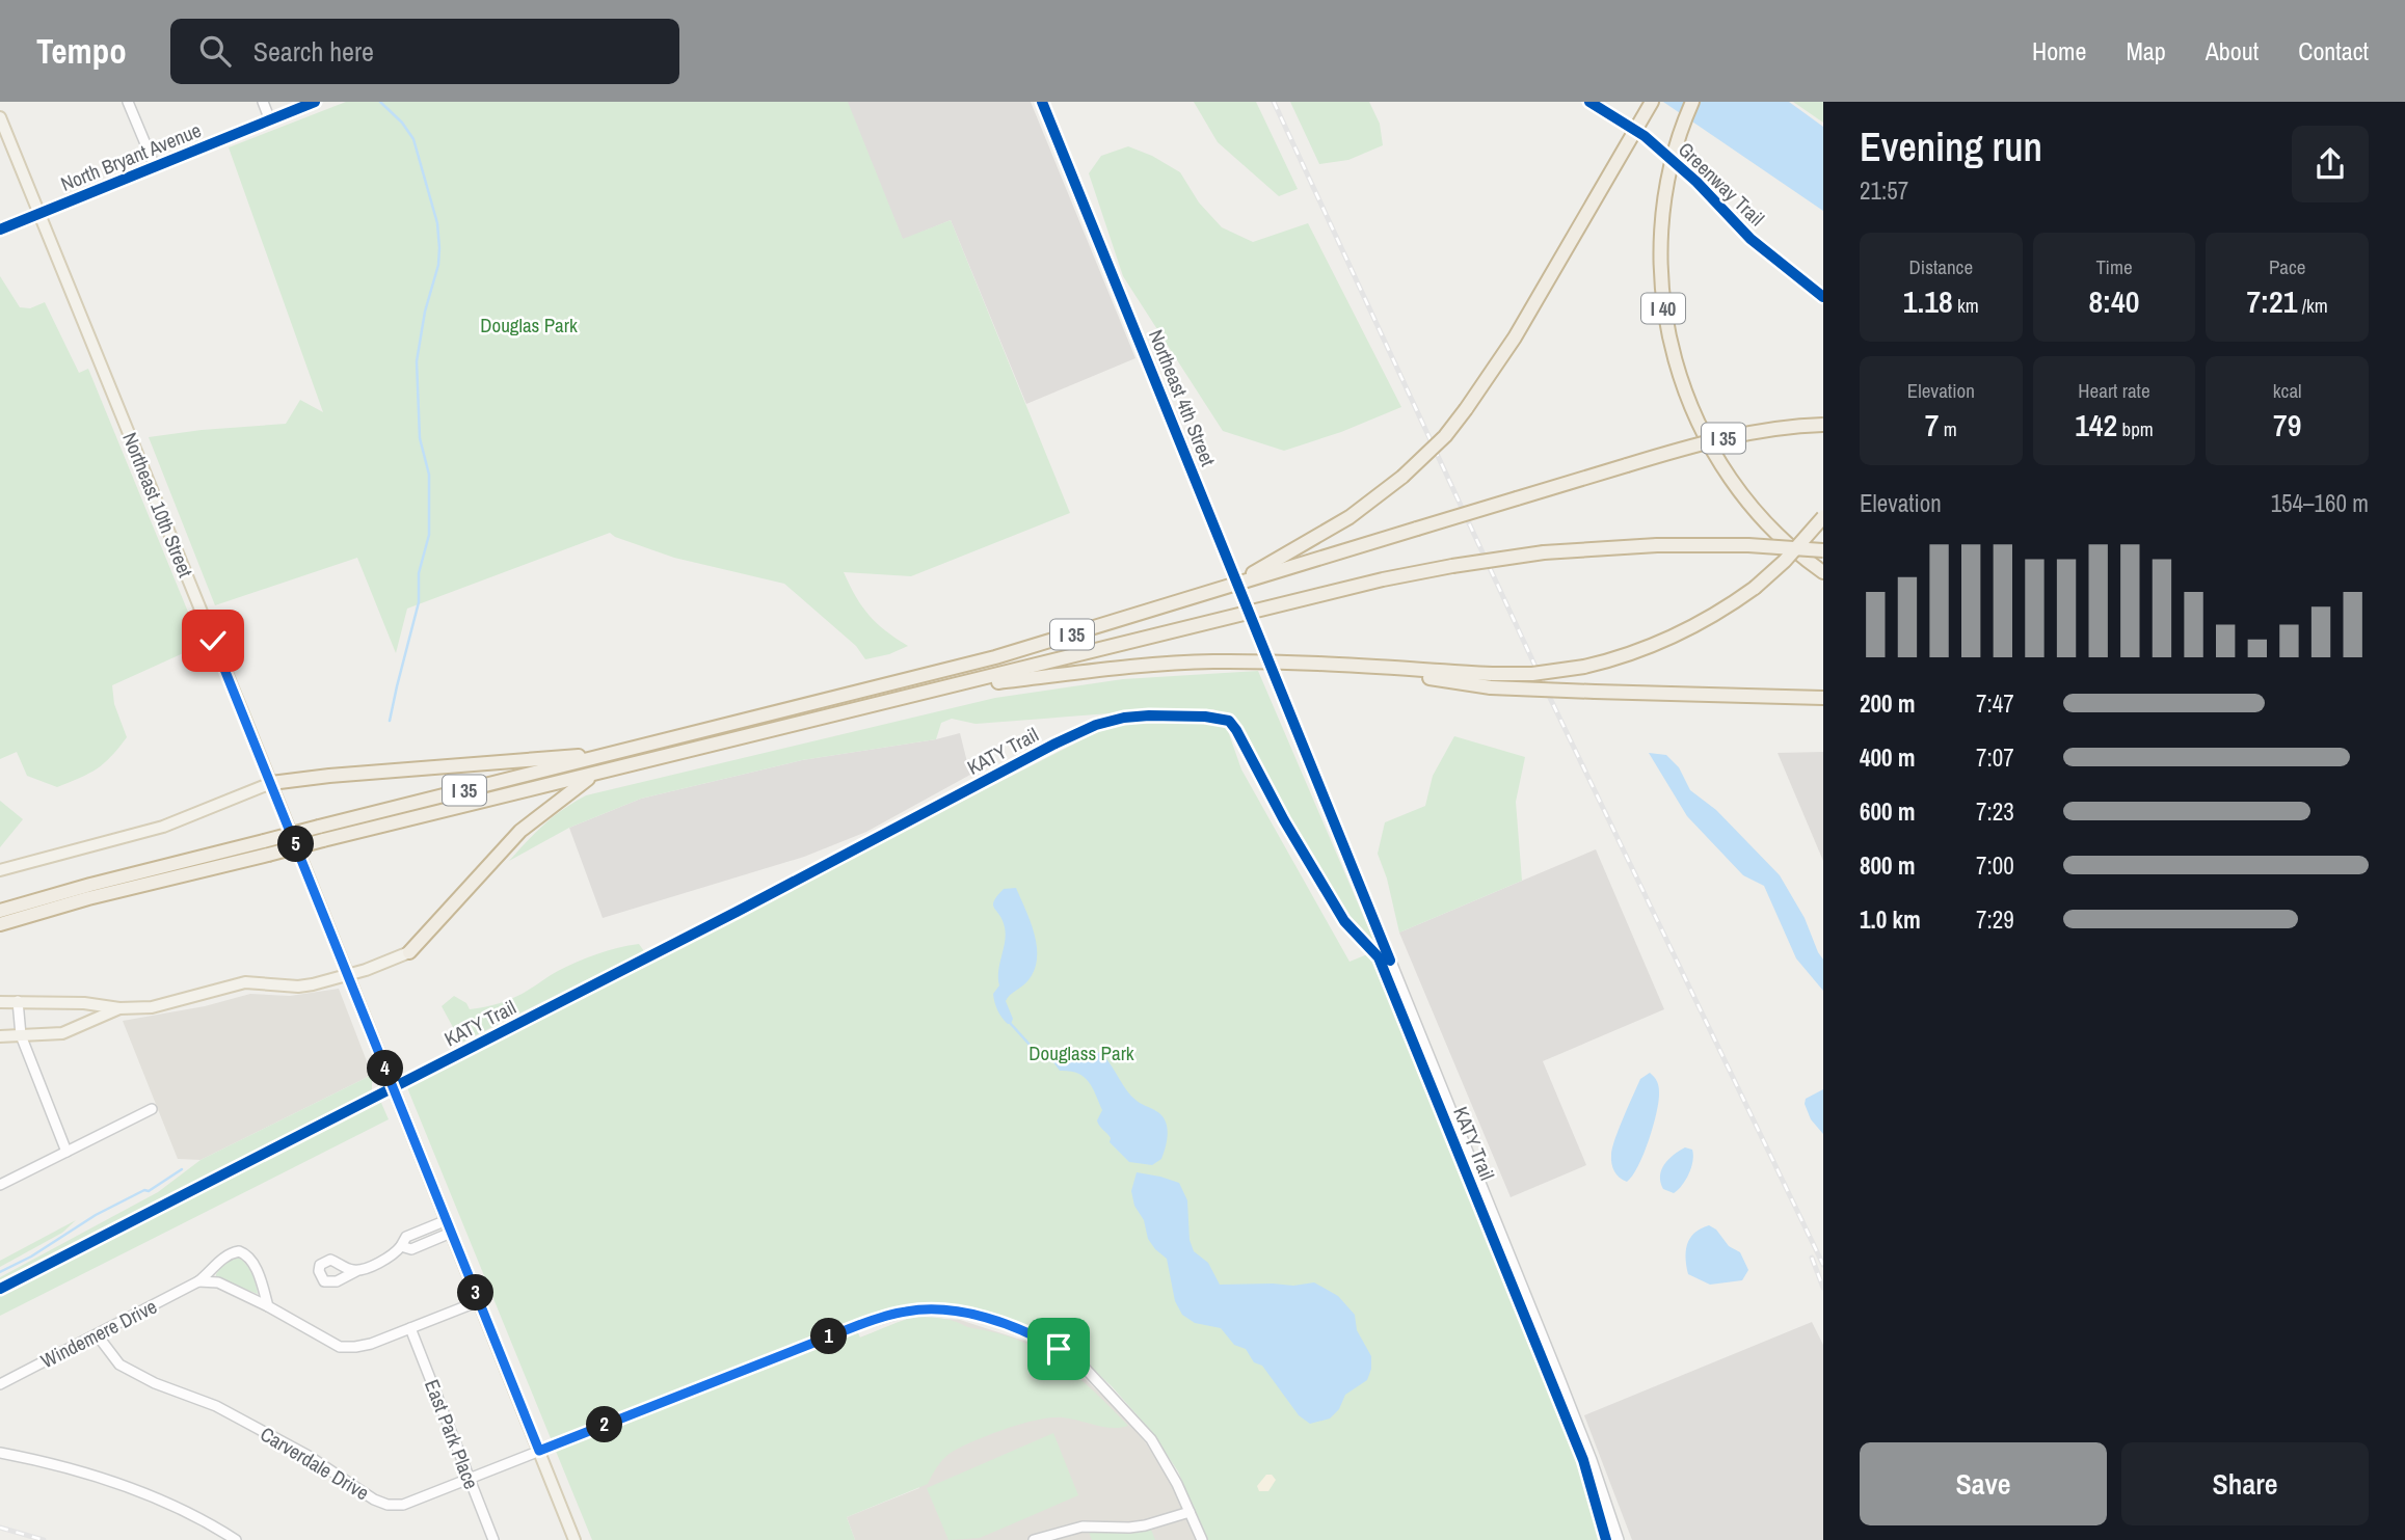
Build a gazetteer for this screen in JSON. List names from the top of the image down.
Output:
{
  "streets": {
    "highway": ["I 40", "I 35"],
    "main road": ["Northeast 10th Street"],
    "street": [
      "North Bryant Avenue",
      "Northeast 4th Street",
      "Windemere Drive",
      "East Park Place",
      "Carverdale Drive"
    ],
    "cycle path": ["Greenway Trail", "KATY Trail"]
  },
  "crossings": [
    ["North Bryant Avenue", "Northeast 10th Street"],
    ["Northeast 10th Street", "Carverdale Drive"],
    ["Windemere Drive", "Carverdale Drive"],
    ["East Park Place", "Carverdale Drive"]
  ],
  "parks": ["Douglas Park", "Douglass Park"],
  "page": {
    "header": "Tempo",
    "search": "Search here",
    "nav": [
      "Home",
      "Map",
      "About",
      "Contact"
    ],
    "heading": ["Evening run", "21:57"],
    "stats": [
      ["Distance", "1.18 km"],
      ["Time", "8:40"],
      ["Pace", "7:21 /km"],
      ["Elevation", "7 m"],
      ["Heart rate", "142 bpm"],
      ["kcal", "79"]
    ],
    "chart": ["Elevation", "154–160 m"],
    "list": [
      {
        "name": "200 m",
        "note": "7:47"
      },
      {
        "name": "400 m",
        "note": "7:07"
      },
      {
        "name": "600 m",
        "note": "7:23"
      },
      {
        "name": "800 m",
        "note": "7:00"
      },
      {
        "name": "1.0 km",
        "note": "7:29"
      }
    ],
    "pins": [
      "5",
      "4",
      "3",
      "1",
      "2"
    ],
    "buttons": ["Save", "Share"]
  }
}
